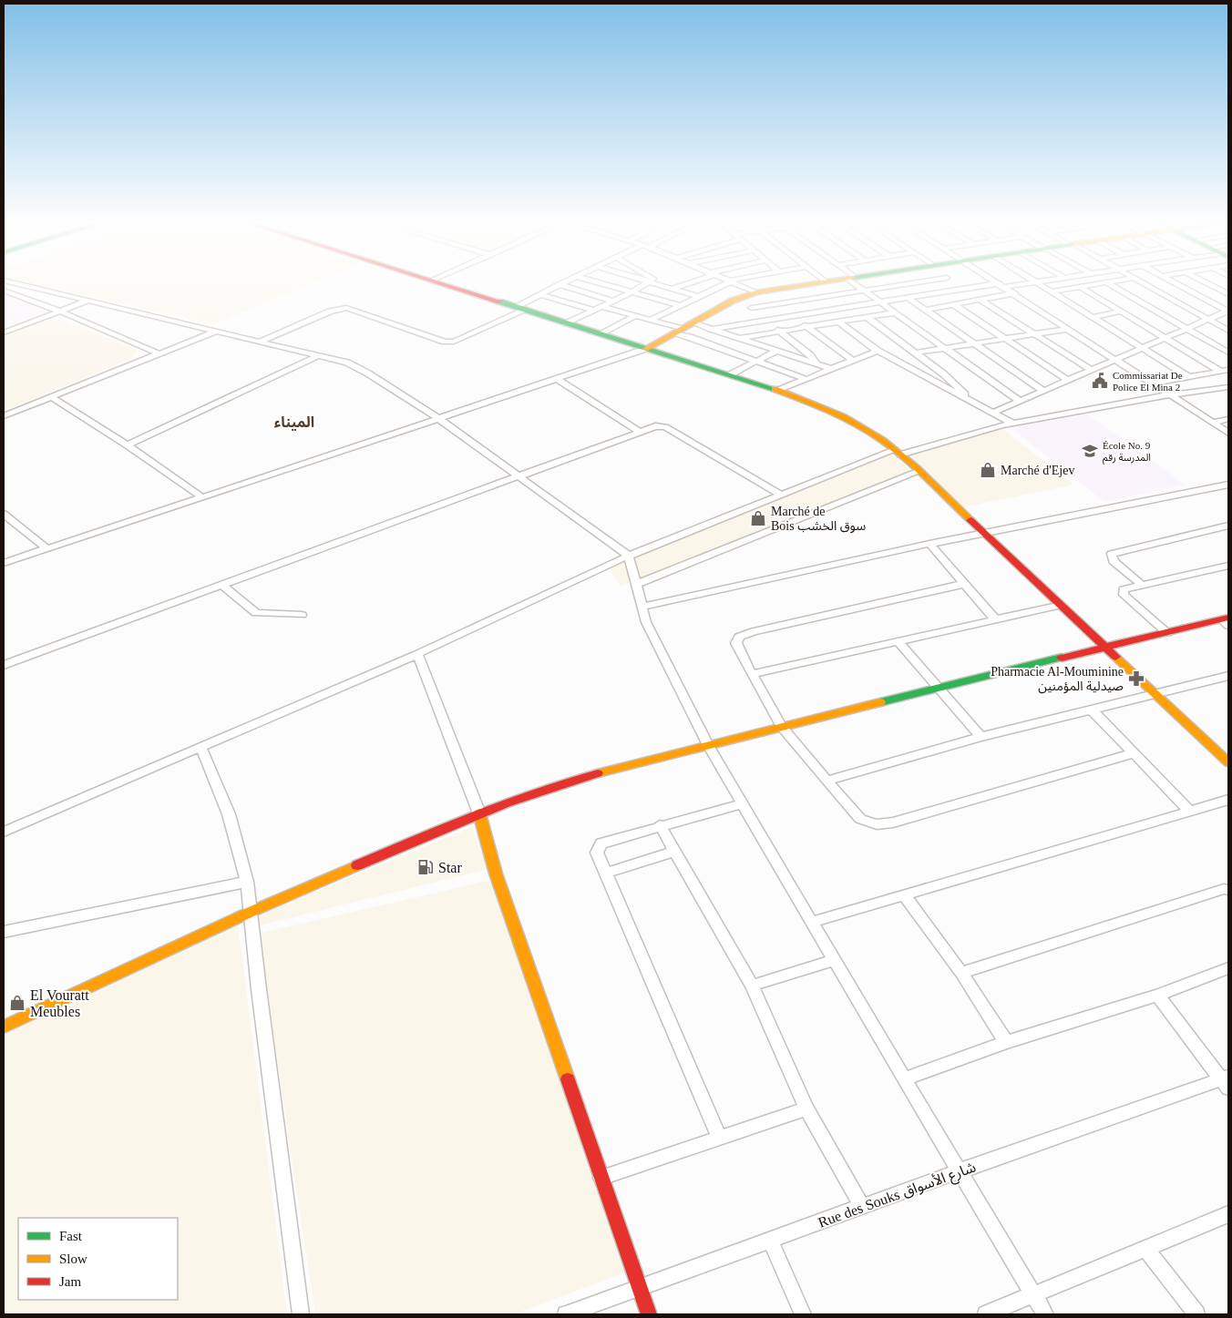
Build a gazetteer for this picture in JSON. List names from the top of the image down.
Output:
{
  "streets": {
    "street": ["Rue des Souks شارع الأسواق"]
  },
  "districts": ["الميناء"],
  "places": {
    "public building": ["Commissariat De Police El Mina 2"],
    "school or university": ["École No. 9 المدرسة رقم"],
    "shop": ["Marché d'Ejev", "Marché de Bois سوق الخشب", "El Vouratt Meubles"],
    "pharmacy": ["Pharmacie Al-Mouminine صيدلية المؤمنين"],
    "fuel station": ["Star"]
  },
  "legend": ["Fast", "Slow", "Jam"]
}
